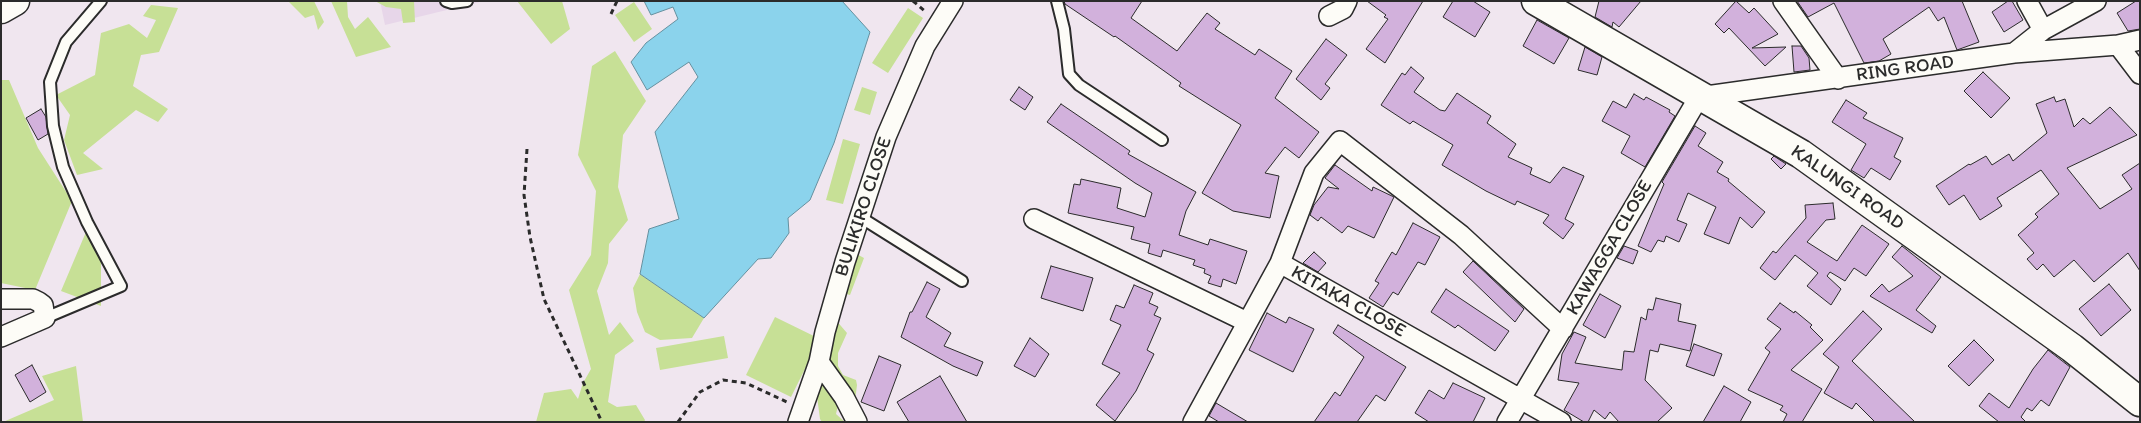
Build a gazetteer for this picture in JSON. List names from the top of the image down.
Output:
{
  "streets": {
    "street": [
      "RING ROAD",
      "KALUNGI ROAD",
      "BULIKIRO CLOSE",
      "KAWAGGA CLOSE",
      "KITAKA CLOSE"
    ]
  },
  "crossings": [
    ["RING ROAD", "KALUNGI ROAD"],
    ["RING ROAD", "KAWAGGA CLOSE"],
    ["KALUNGI ROAD", "KAWAGGA CLOSE"],
    ["KAWAGGA CLOSE", "KITAKA CLOSE"]
  ]
}
